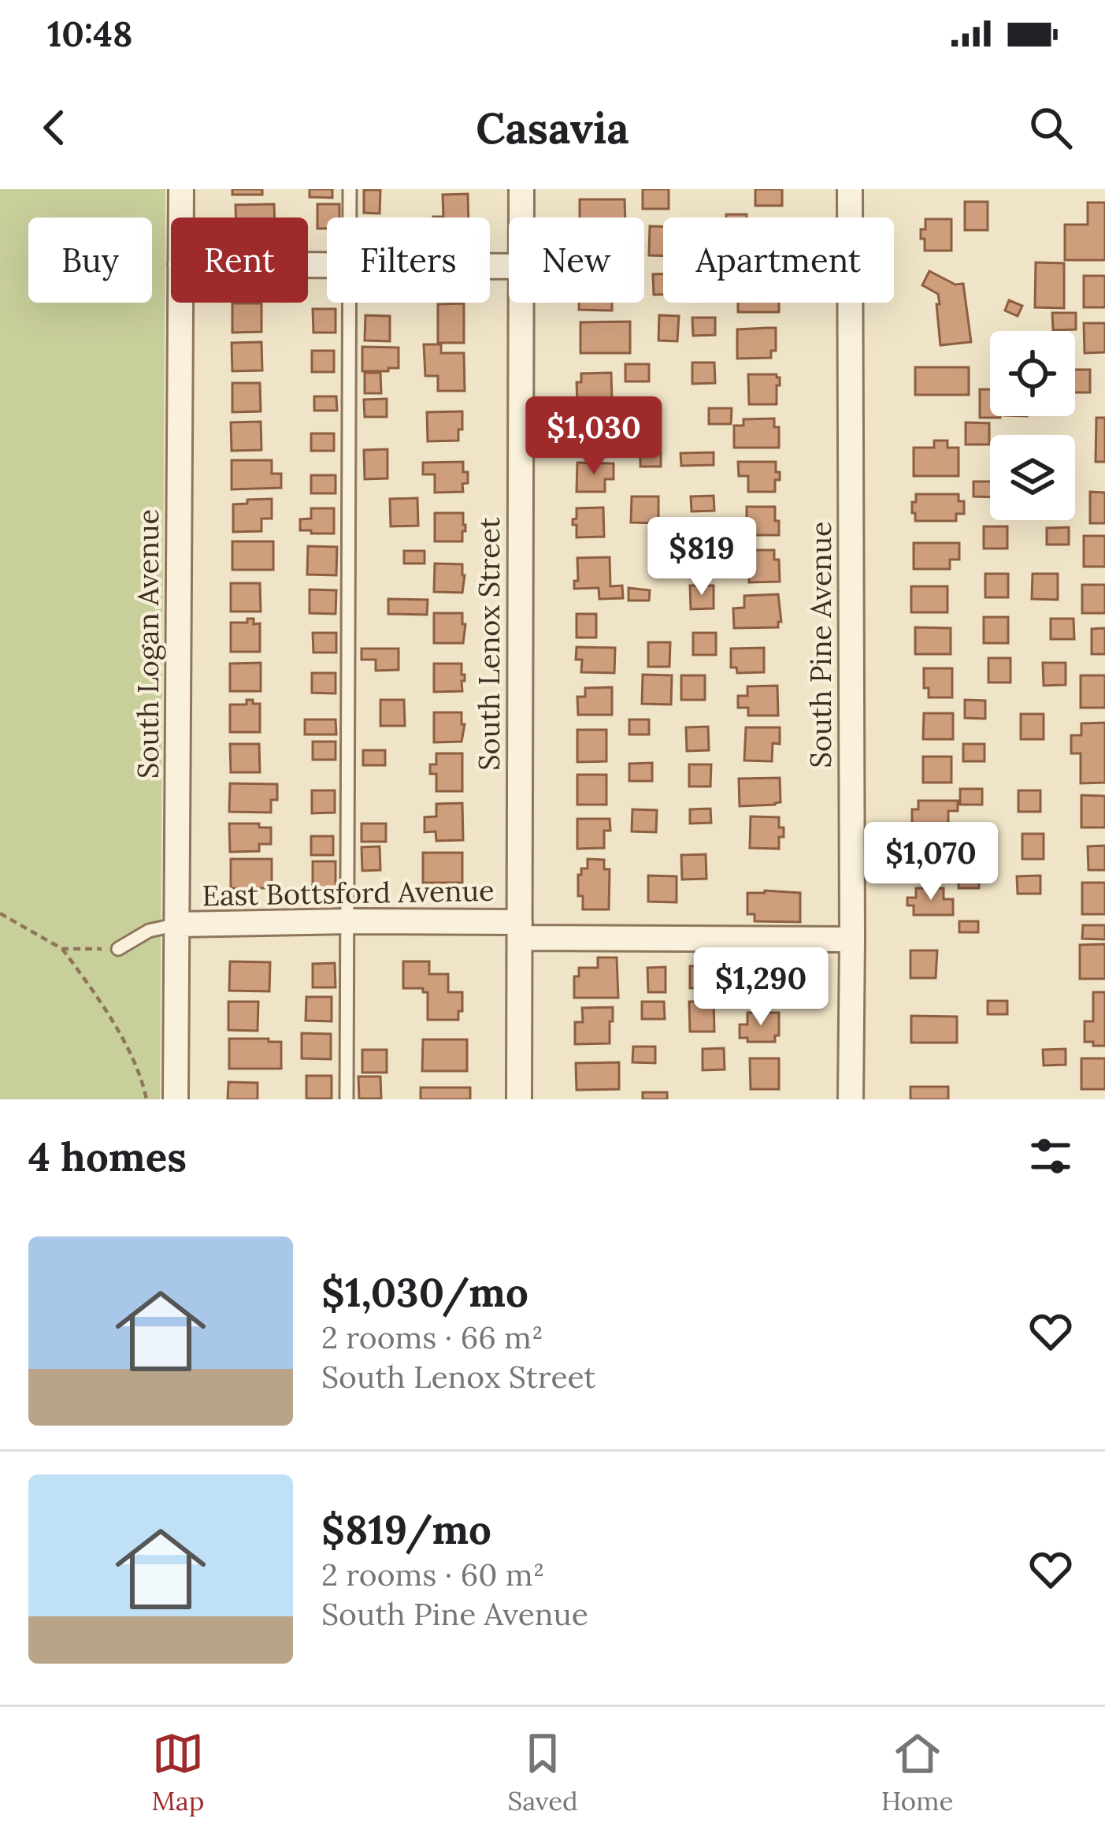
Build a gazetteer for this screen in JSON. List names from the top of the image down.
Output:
{
  "streets": {
    "street": [
      "South Logan Avenue",
      "South Lenox Street",
      "South Pine Avenue",
      "East Bottsford Avenue"
    ]
  },
  "crossings": [
    ["South Logan Avenue", "East Bottsford Avenue"],
    ["South Lenox Street", "East Bottsford Avenue"],
    ["South Pine Avenue", "East Bottsford Avenue"]
  ],
  "page": {
    "status": "10:48",
    "header": "Casavia",
    "chip": [
      "Buy",
      "Rent",
      "Filters",
      "New",
      "Apartment"
    ],
    "price": [
      "$1,030",
      "$819",
      "$1,070",
      "$1,290"
    ],
    "heading": "4 homes",
    "list": [
      {
        "name": "$1,030/mo",
        "note": "2 rooms · 66 m² · South Lenox Street"
      },
      {
        "name": "$819/mo",
        "note": "2 rooms · 60 m² · South Pine Avenue"
      }
    ],
    "tabs": ["Map", "Saved", "Home"]
  }
}
